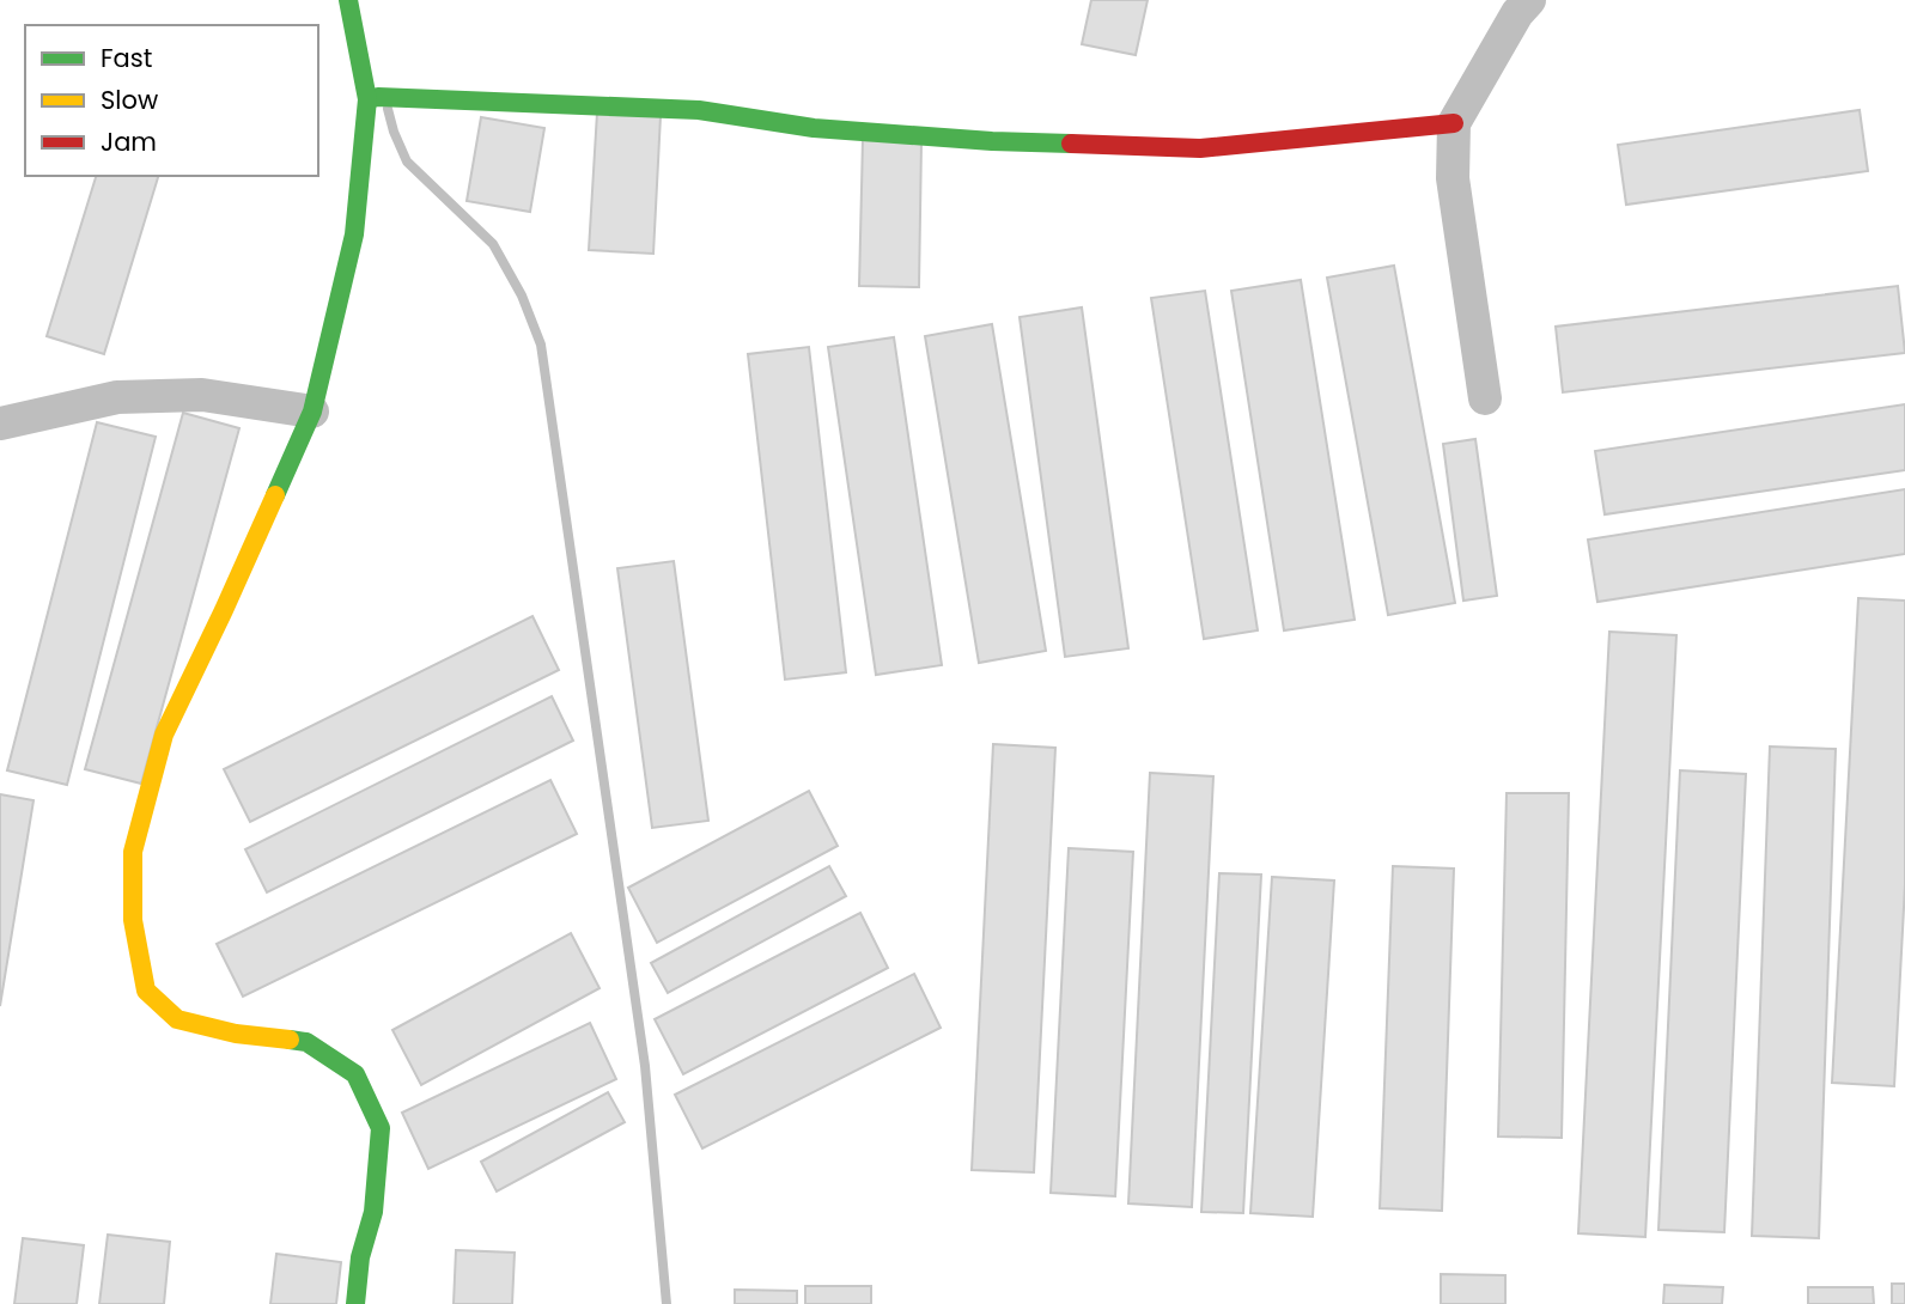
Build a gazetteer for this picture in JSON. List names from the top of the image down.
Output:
{
  "legend": ["Fast", "Slow", "Jam"]
}
